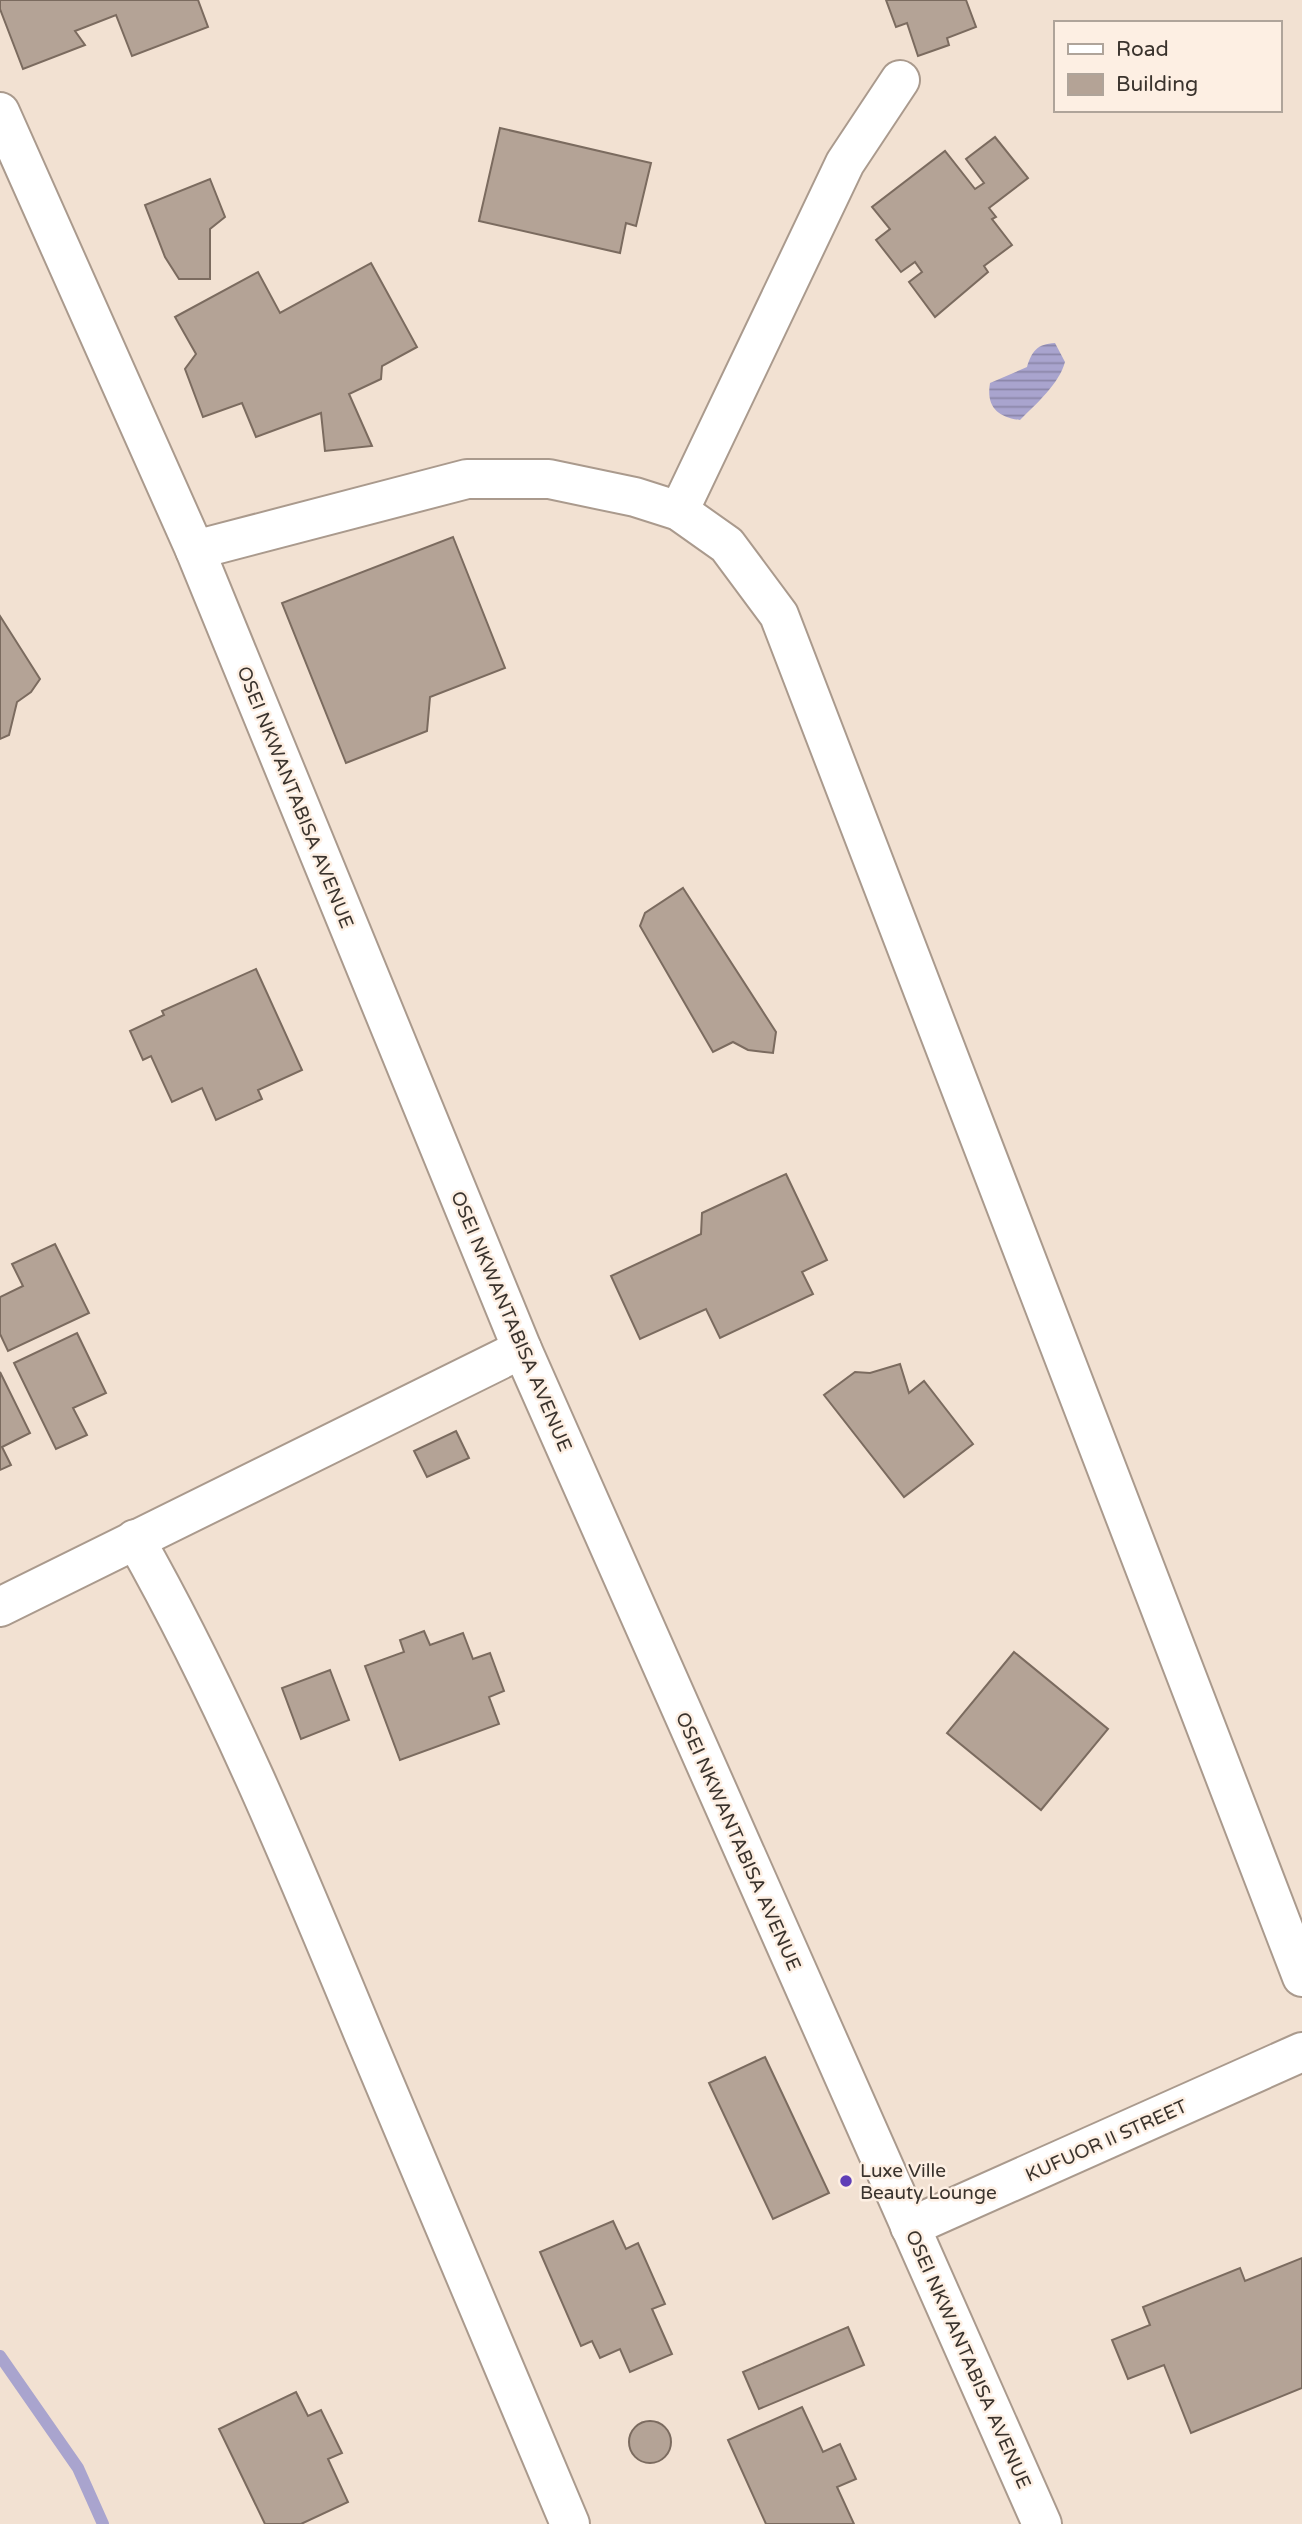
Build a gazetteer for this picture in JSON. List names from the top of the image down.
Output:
{
  "streets": {
    "street": ["OSEI NKWANTABISA AVENUE", "KUFUOR II STREET"]
  },
  "crossings": [
    ["OSEI NKWANTABISA AVENUE", "KUFUOR II STREET"]
  ],
  "places": ["Luxe Ville Beauty Lounge"],
  "legend": ["Road", "Building"]
}
